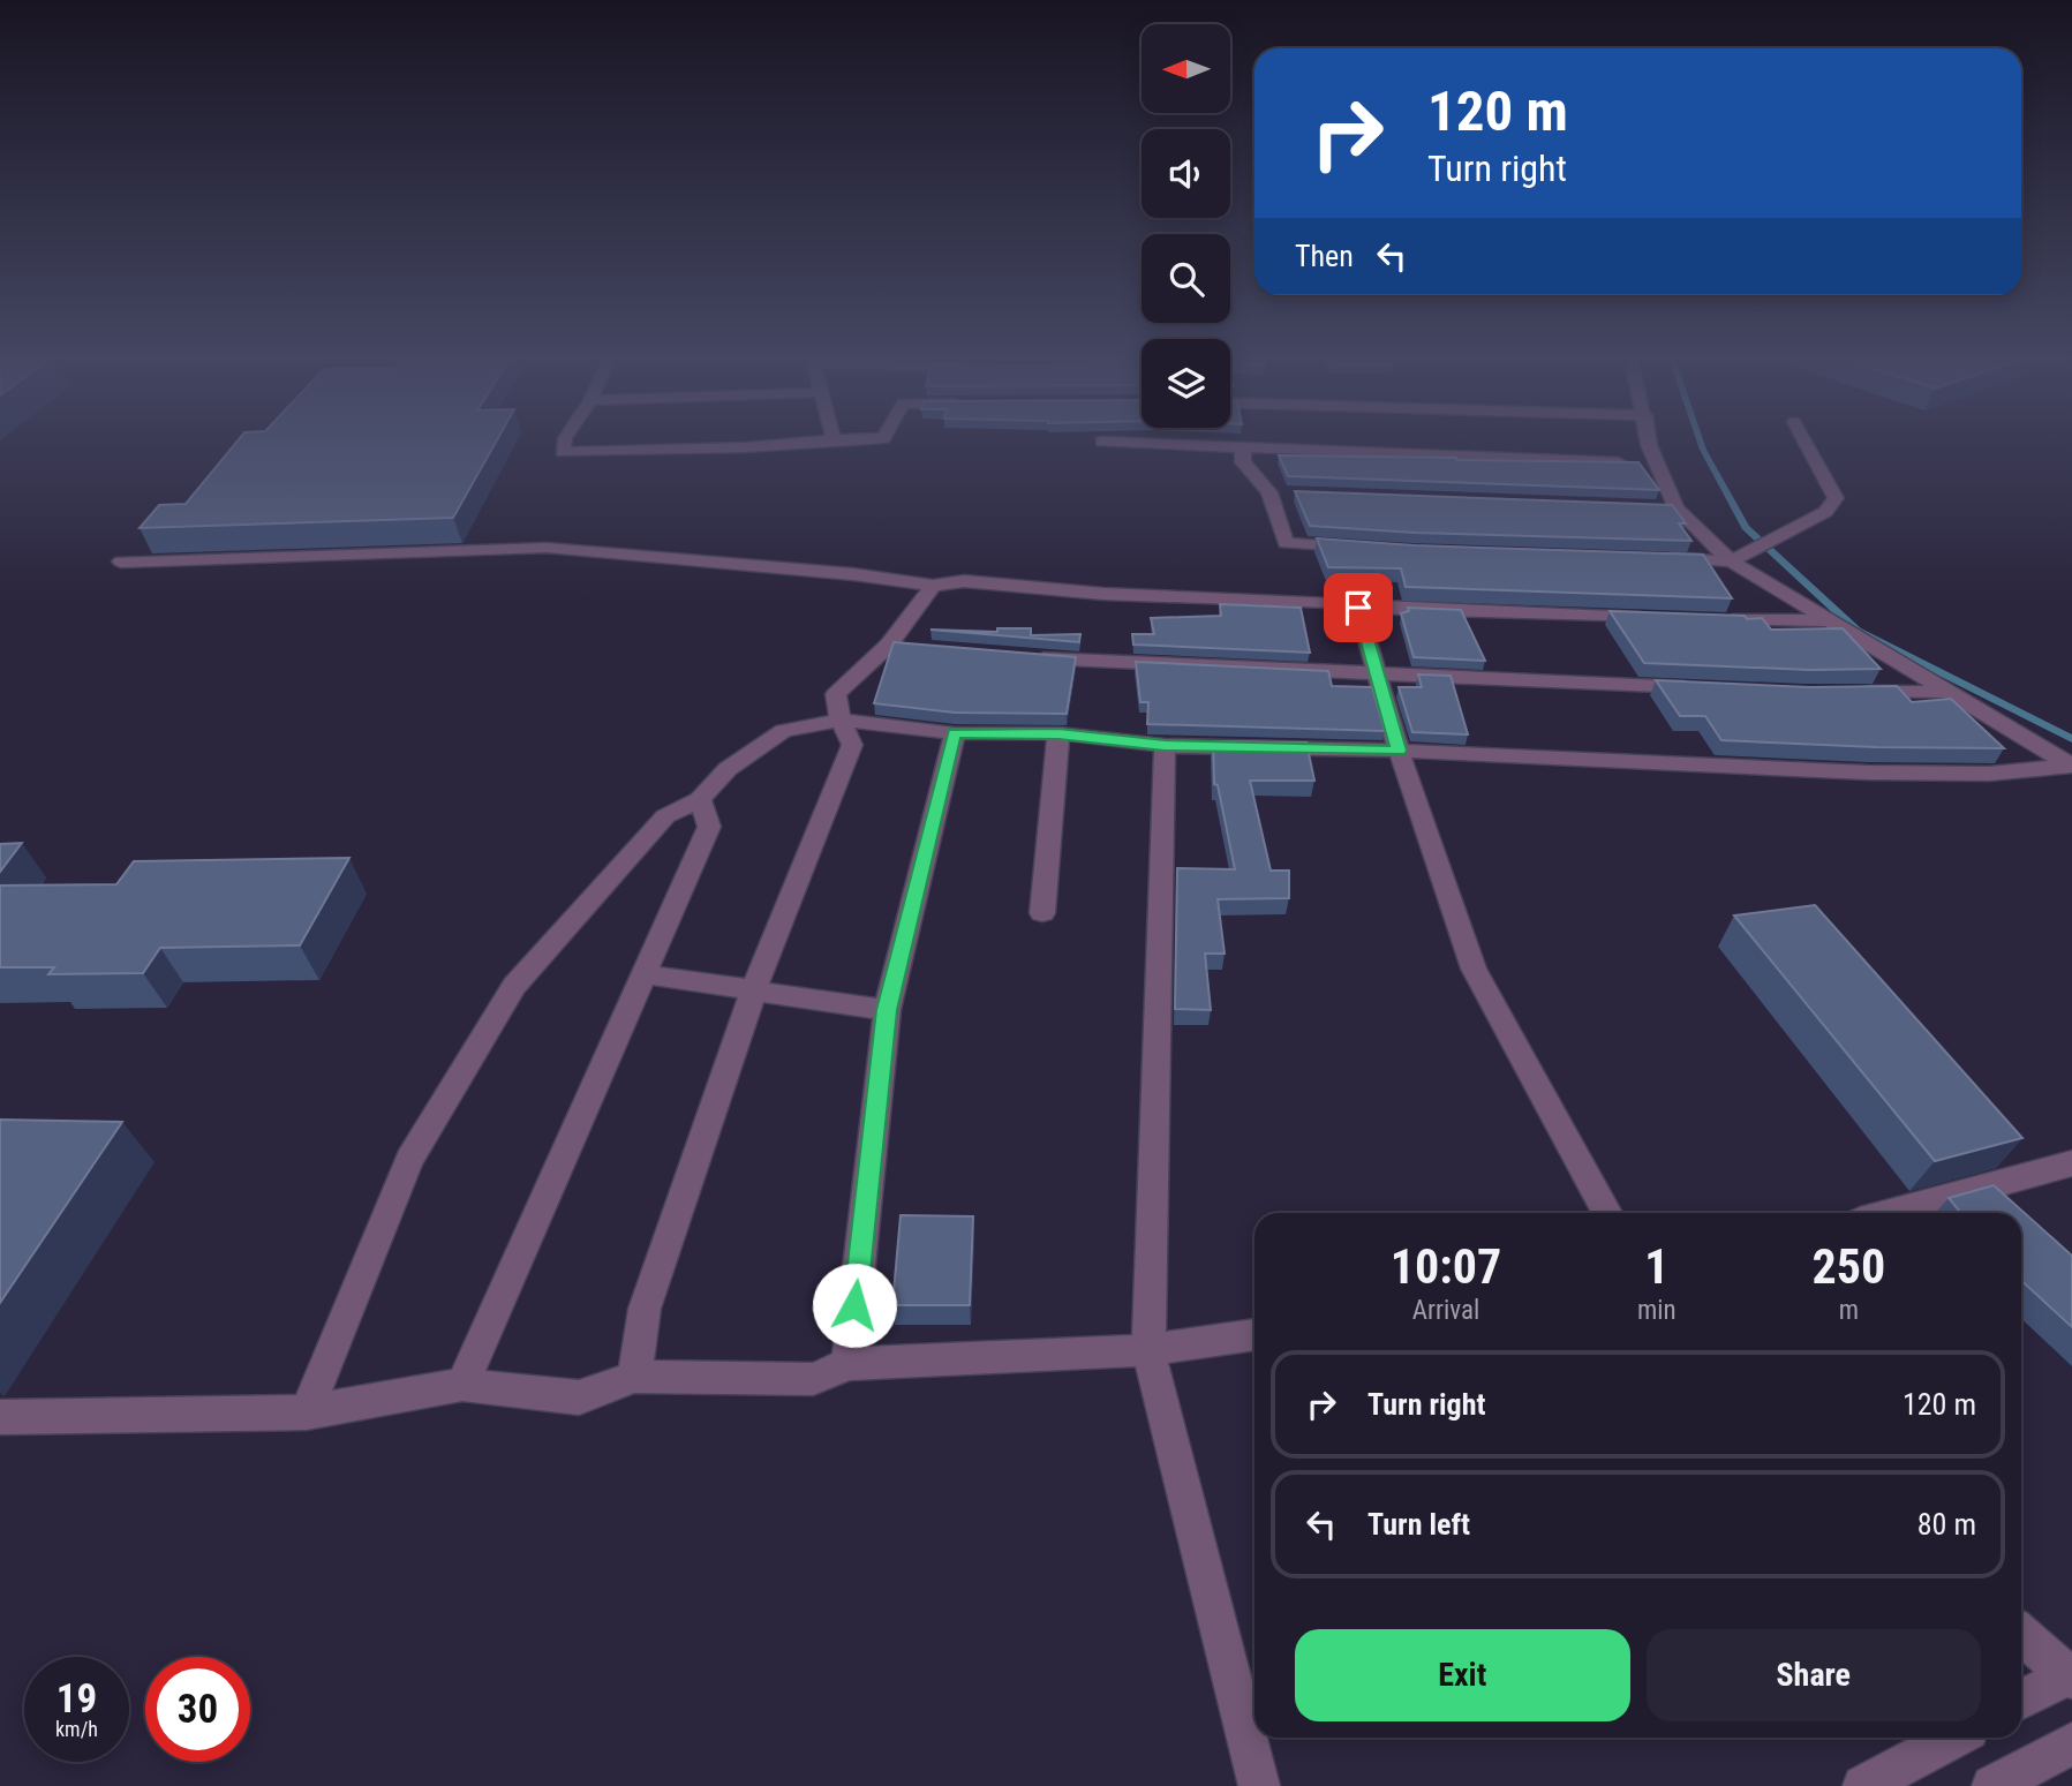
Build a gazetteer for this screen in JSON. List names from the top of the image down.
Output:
{
  "north": "left",
  "page": {
    "turn": ["120 m", "Turn right"],
    "then": "Then",
    "eta": [
      "10:07",
      "Arrival",
      "1",
      "min",
      "250",
      "m"
    ],
    "list": [
      {
        "name": "Turn right",
        "value": "120 m"
      },
      {
        "name": "Turn left",
        "value": "80 m"
      }
    ],
    "buttons": ["Exit", "Share"],
    "speed": "19 km/h",
    "limit": "30"
  }
}
